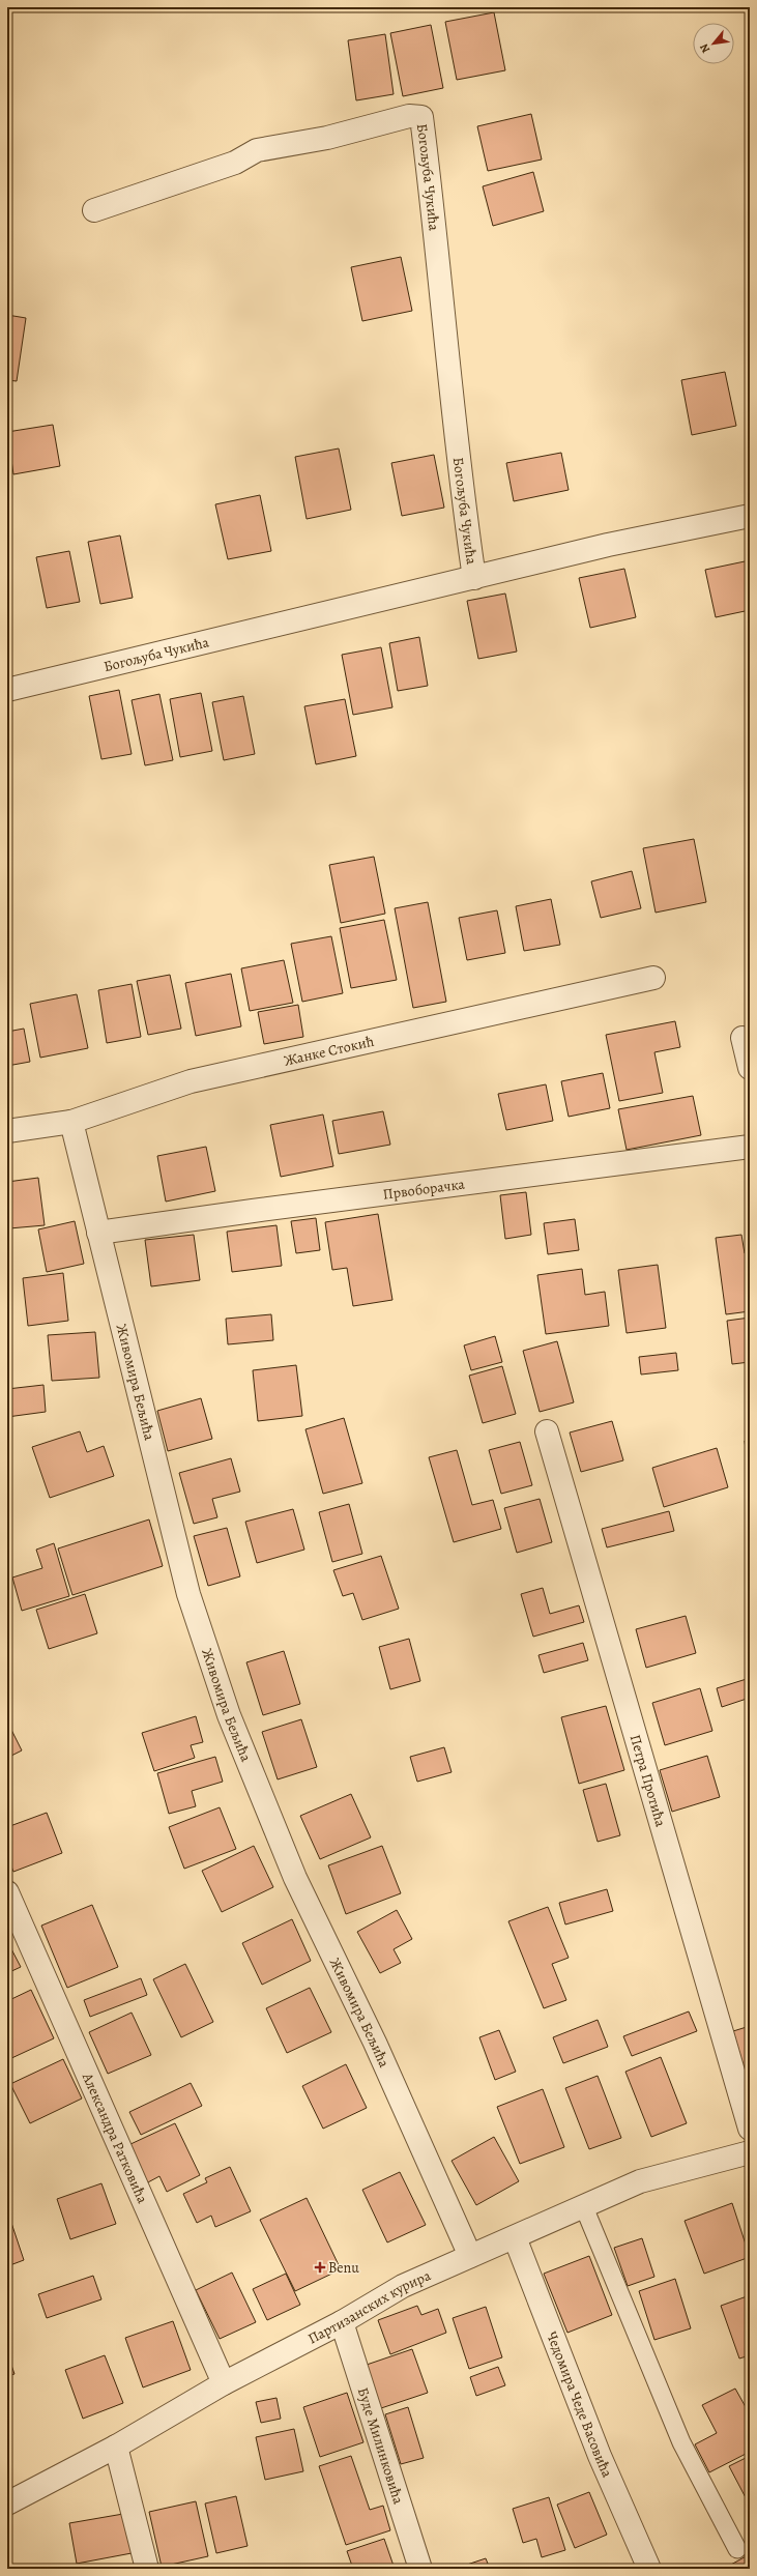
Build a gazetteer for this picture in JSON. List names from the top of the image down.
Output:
{
  "streets": {
    "street": [
      "Богољуба Чукића",
      "Жанке Стокић",
      "Првоборачка",
      "Живомира Бељића",
      "Петра Протића",
      "Александра Ратковића",
      "Партизанских курира",
      "Чедомира Чеде Васовића",
      "Буде Милинковића"
    ]
  },
  "crossings": [
    ["Жанке Стокић", "Живомира Бељића"],
    ["Првоборачка", "Живомира Бељића"],
    ["Живомира Бељића", "Партизанских курира"],
    ["Александра Ратковића", "Партизанских курира"],
    ["Партизанских курира", "Чедомира Чеде Васовића"],
    ["Партизанских курира", "Буде Милинковића"]
  ],
  "places": {
    "health": ["Benu"]
  },
  "north": "bottom left"
}
